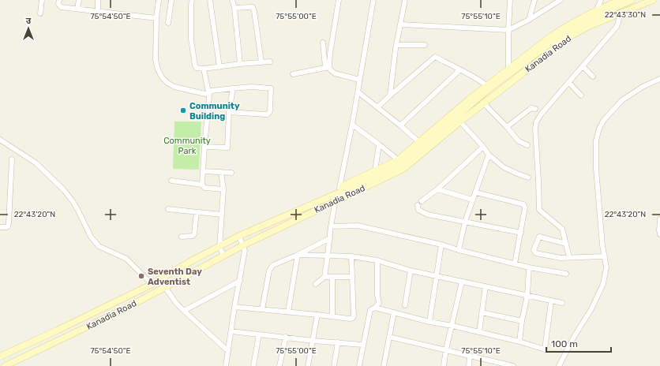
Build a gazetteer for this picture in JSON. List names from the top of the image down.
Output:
{
  "streets": {
    "main road": ["Kanadia Road"]
  },
  "parks": ["Community Park"],
  "places": ["Community Building", "Seventh Day Adventist"],
  "scale_bar": "100 m",
  "north": "top",
  "coordinates": [
    "22°43'30\"N",
    "75°54'50\"E",
    "75°55'00\"E",
    "75°55'10\"E",
    "22°43'20\"N"
  ]
}
